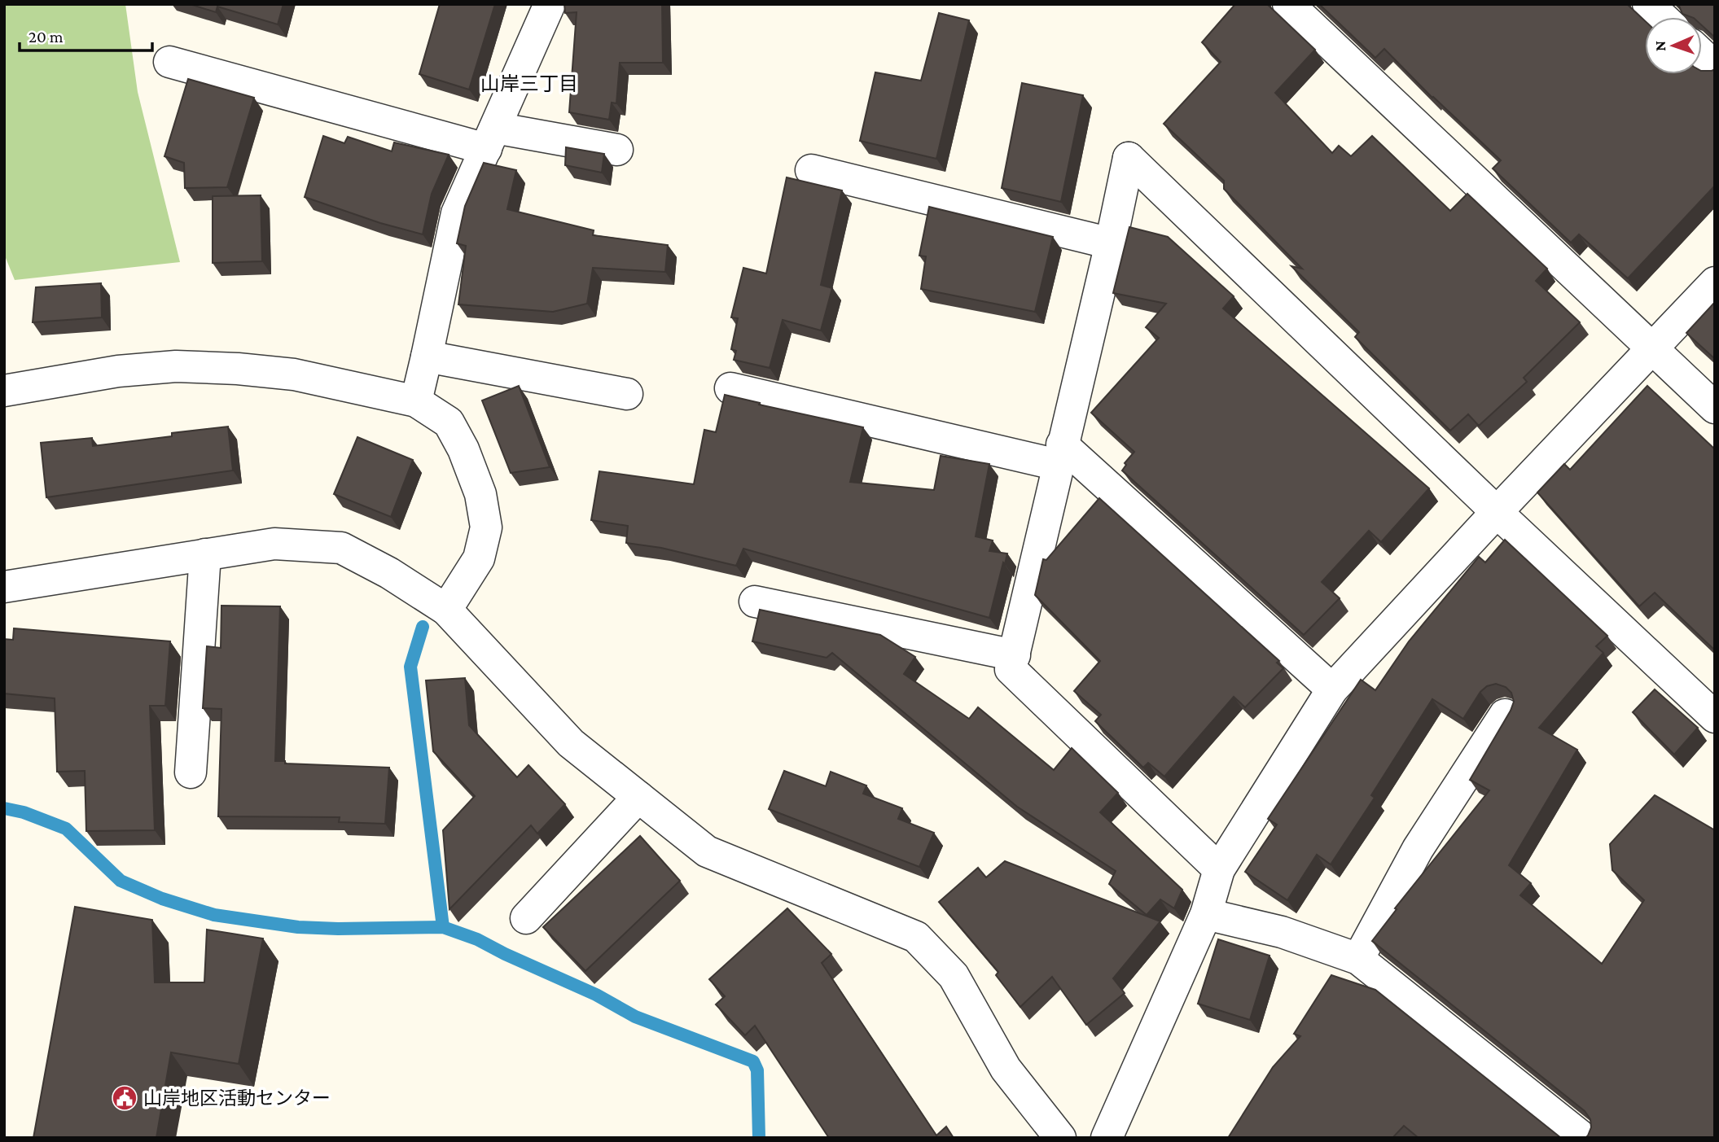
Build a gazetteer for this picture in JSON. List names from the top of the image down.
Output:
{
  "districts": ["山岸三丁目"],
  "places": {
    "public building": ["山岸地区活動センター"]
  },
  "scale_bar": "20 m",
  "north": "left"
}
